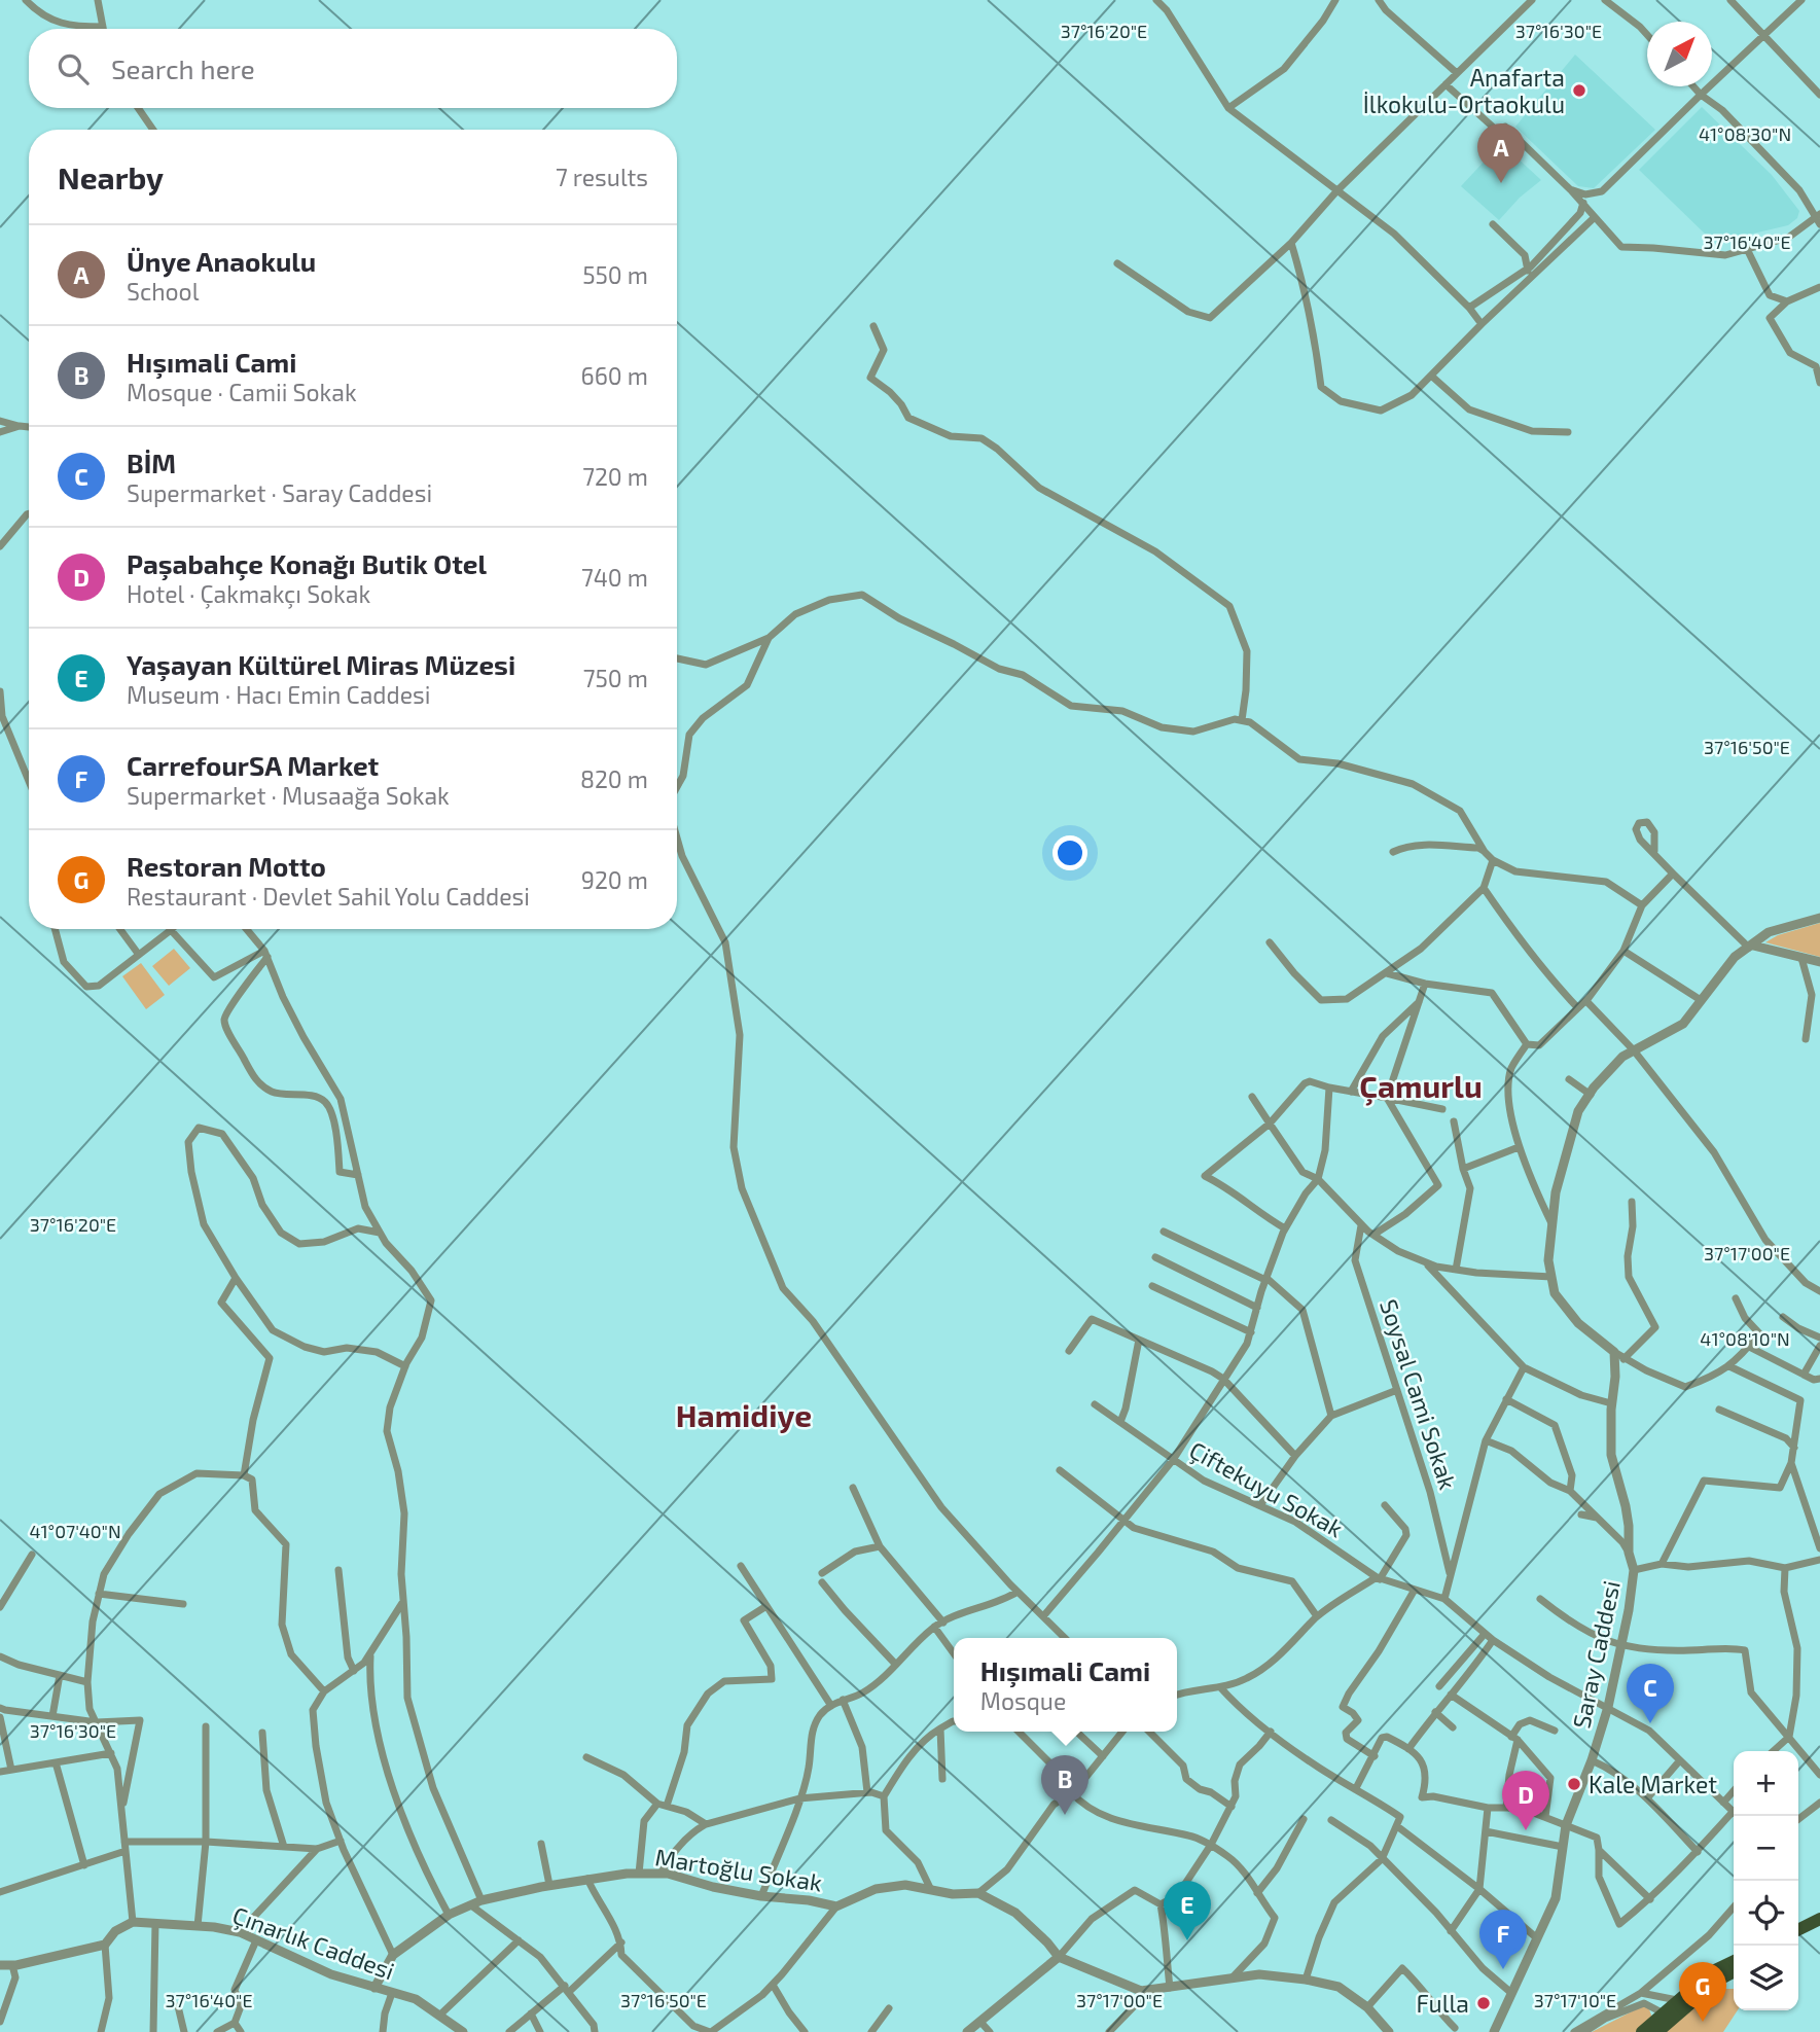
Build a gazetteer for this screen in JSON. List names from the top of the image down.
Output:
{
  "streets": {
    "street": [
      "Soysal Cami Sokak",
      "Çiftekuyu Sokak",
      "Saray Caddesi",
      "Martoğlu Sokak",
      "Çınarlık Caddesi"
    ]
  },
  "crossings": [
    ["Çiftekuyu Sokak", "Saray Caddesi"]
  ],
  "districts": ["Çamurlu", "Hamidiye"],
  "places": ["Anafarta İlkokulu-Ortaokulu", "Kale Market", "Fulla"],
  "north": "top right",
  "page": {
    "search": "Search here",
    "pins": [
      "A",
      "C",
      "B",
      "D",
      "E",
      "F",
      "G"
    ],
    "heading": ["Nearby", "7 results"],
    "list": [
      {
        "mark": "A",
        "name": "Ünye Anaokulu",
        "note": "School",
        "value": "550 m"
      },
      {
        "mark": "B",
        "name": "Hışımali Cami",
        "note": "Mosque · Camii Sokak",
        "value": "660 m"
      },
      {
        "mark": "C",
        "name": "BİM",
        "note": "Supermarket · Saray Caddesi",
        "value": "720 m"
      },
      {
        "mark": "D",
        "name": "Paşabahçe Konağı Butik Otel",
        "note": "Hotel · Çakmakçı Sokak",
        "value": "740 m"
      },
      {
        "mark": "E",
        "name": "Yaşayan Kültürel Miras Müzesi",
        "note": "Museum · Hacı Emin Caddesi",
        "value": "750 m"
      },
      {
        "mark": "F",
        "name": "CarrefourSA Market",
        "note": "Supermarket · Musaağa Sokak",
        "value": "820 m"
      },
      {
        "mark": "G",
        "name": "Restoran Motto",
        "note": "Restaurant · Devlet Sahil Yolu Caddesi",
        "value": "920 m"
      }
    ],
    "popup": ["Hışımali Cami", "Mosque"],
    "map_buttons": ["+", "−"]
  },
  "coordinates": [
    "37°16'30\"E",
    "37°16'20\"E",
    "41°08'30\"N",
    "37°16'40\"E",
    "37°16'50\"E",
    "37°17'00\"E",
    "41°08'10\"N",
    "41°07'40\"N",
    "37°17'10\"E"
  ]
}
